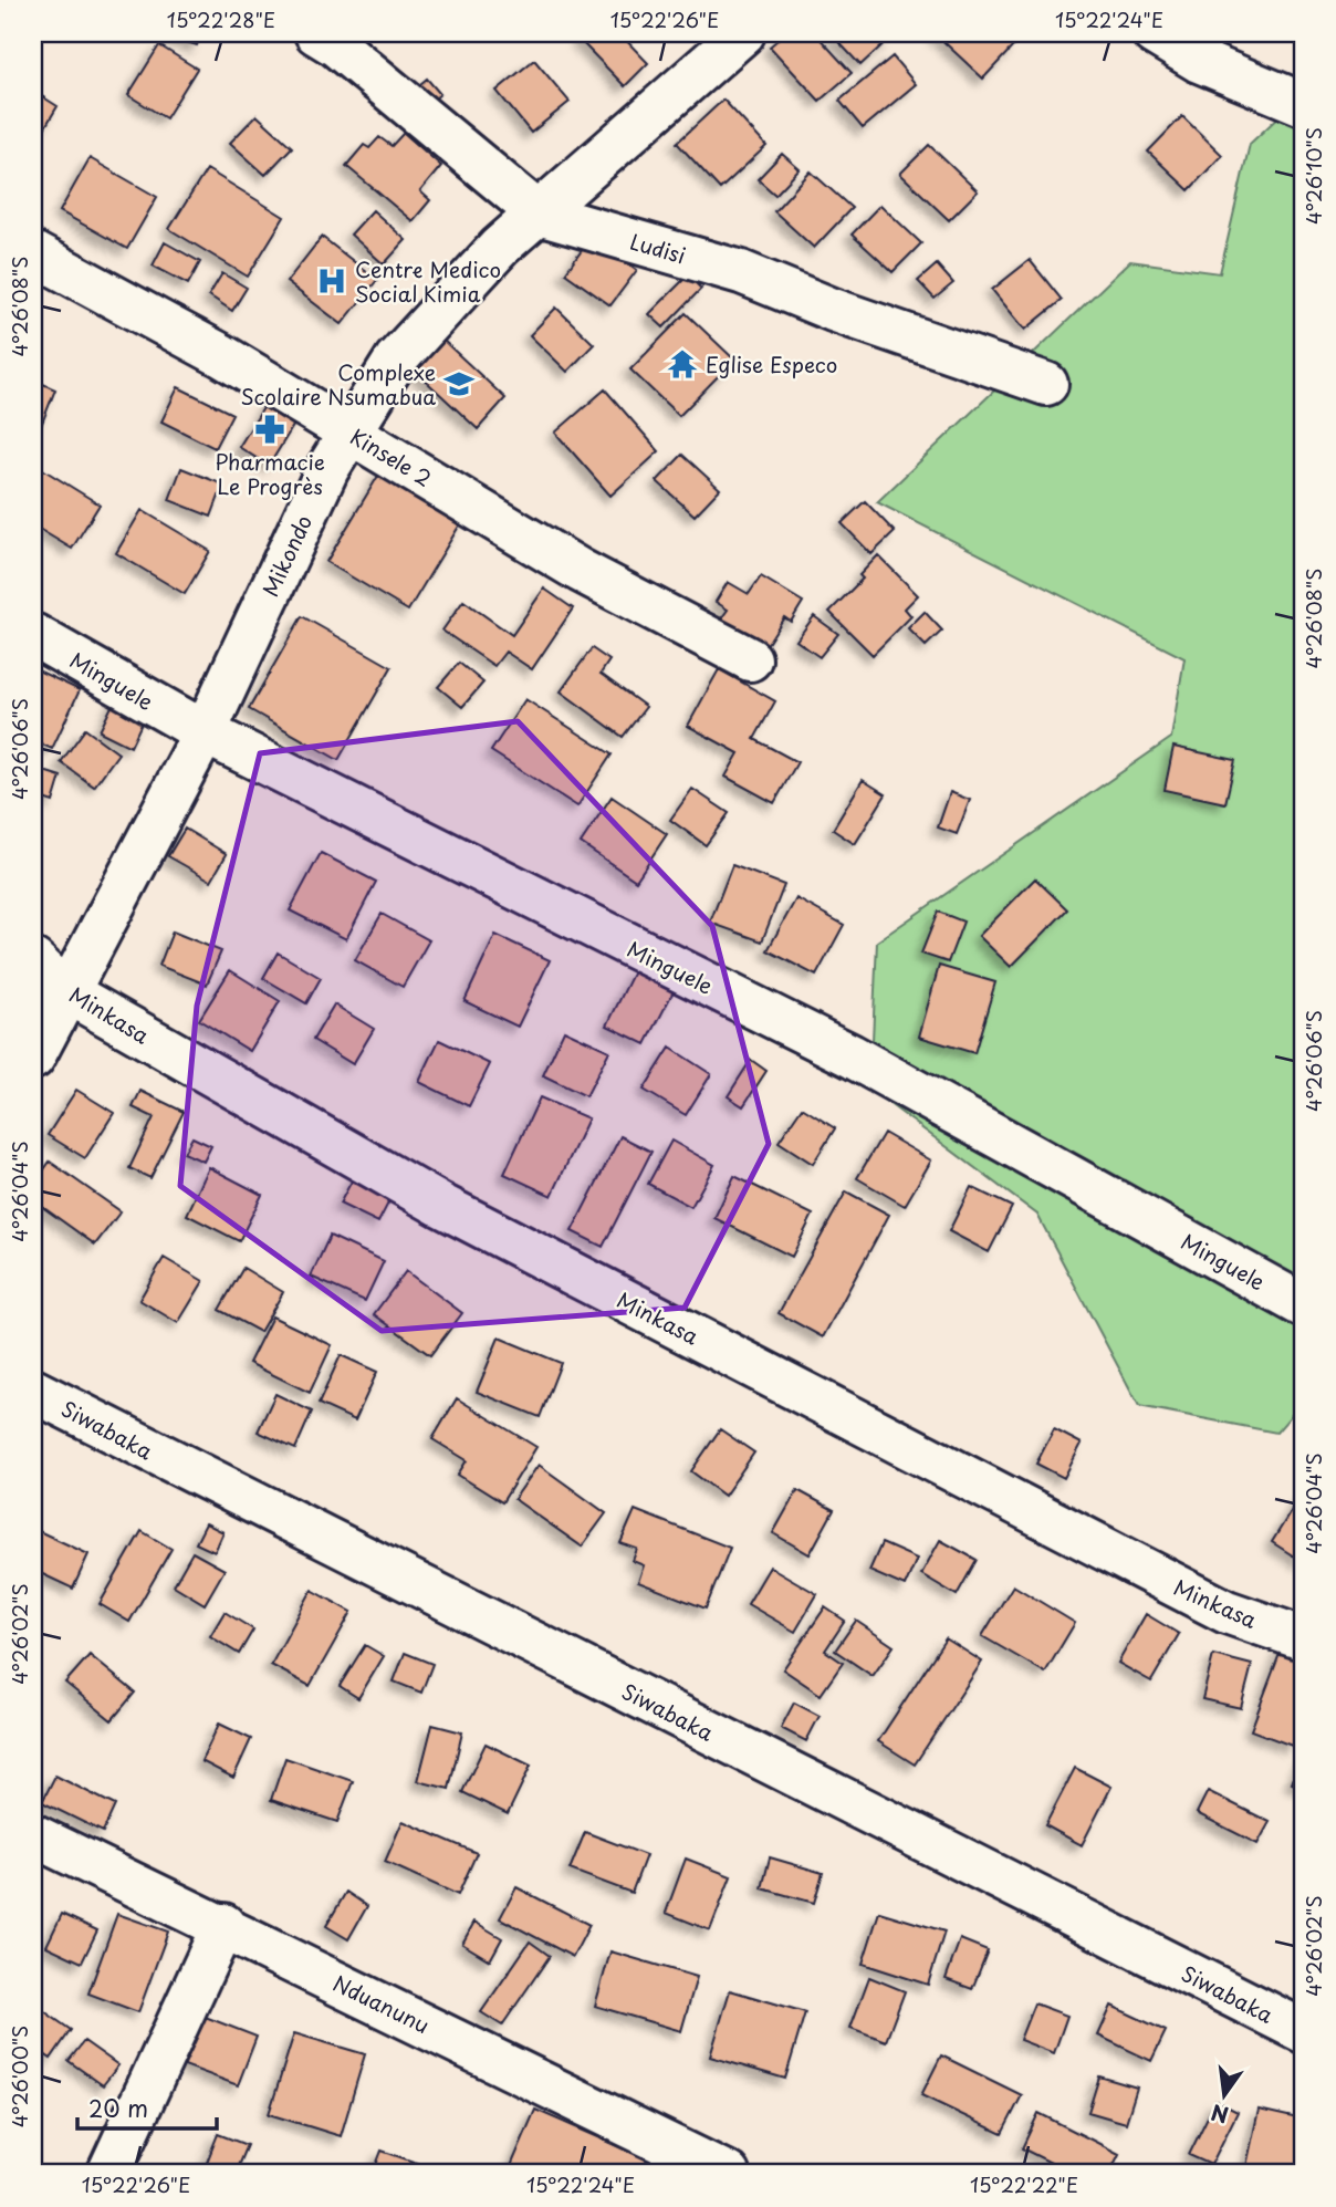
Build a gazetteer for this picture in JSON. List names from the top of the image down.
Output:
{
  "streets": {
    "street": [
      "Ludisi",
      "Kinsele 2",
      "Mikondo",
      "Minguele",
      "Minkasa",
      "Siwabaka",
      "Nduanunu"
    ]
  },
  "crossings": [
    ["Ludisi", "Mikondo"],
    ["Kinsele 2", "Mikondo"],
    ["Mikondo", "Minguele"],
    ["Mikondo", "Minkasa"]
  ],
  "places": {
    "hospital": ["Centre Medico Social Kimia"],
    "temple": ["Eglise Especo"],
    "school or university": ["Complexe Scolaire Nsumabua"],
    "pharmacy": ["Pharmacie Le Progrès"]
  },
  "scale_bar": "20 m",
  "north": "bottom",
  "coordinates": [
    "15°22'28\"E",
    "15°22'26\"E",
    "15°22'24\"E",
    "4°26'10\"S",
    "4°26'08\"S",
    "4°26'06\"S",
    "4°26'04\"S",
    "4°26'02\"S",
    "4°26'00\"S",
    "15°22'22\"E"
  ]
}
